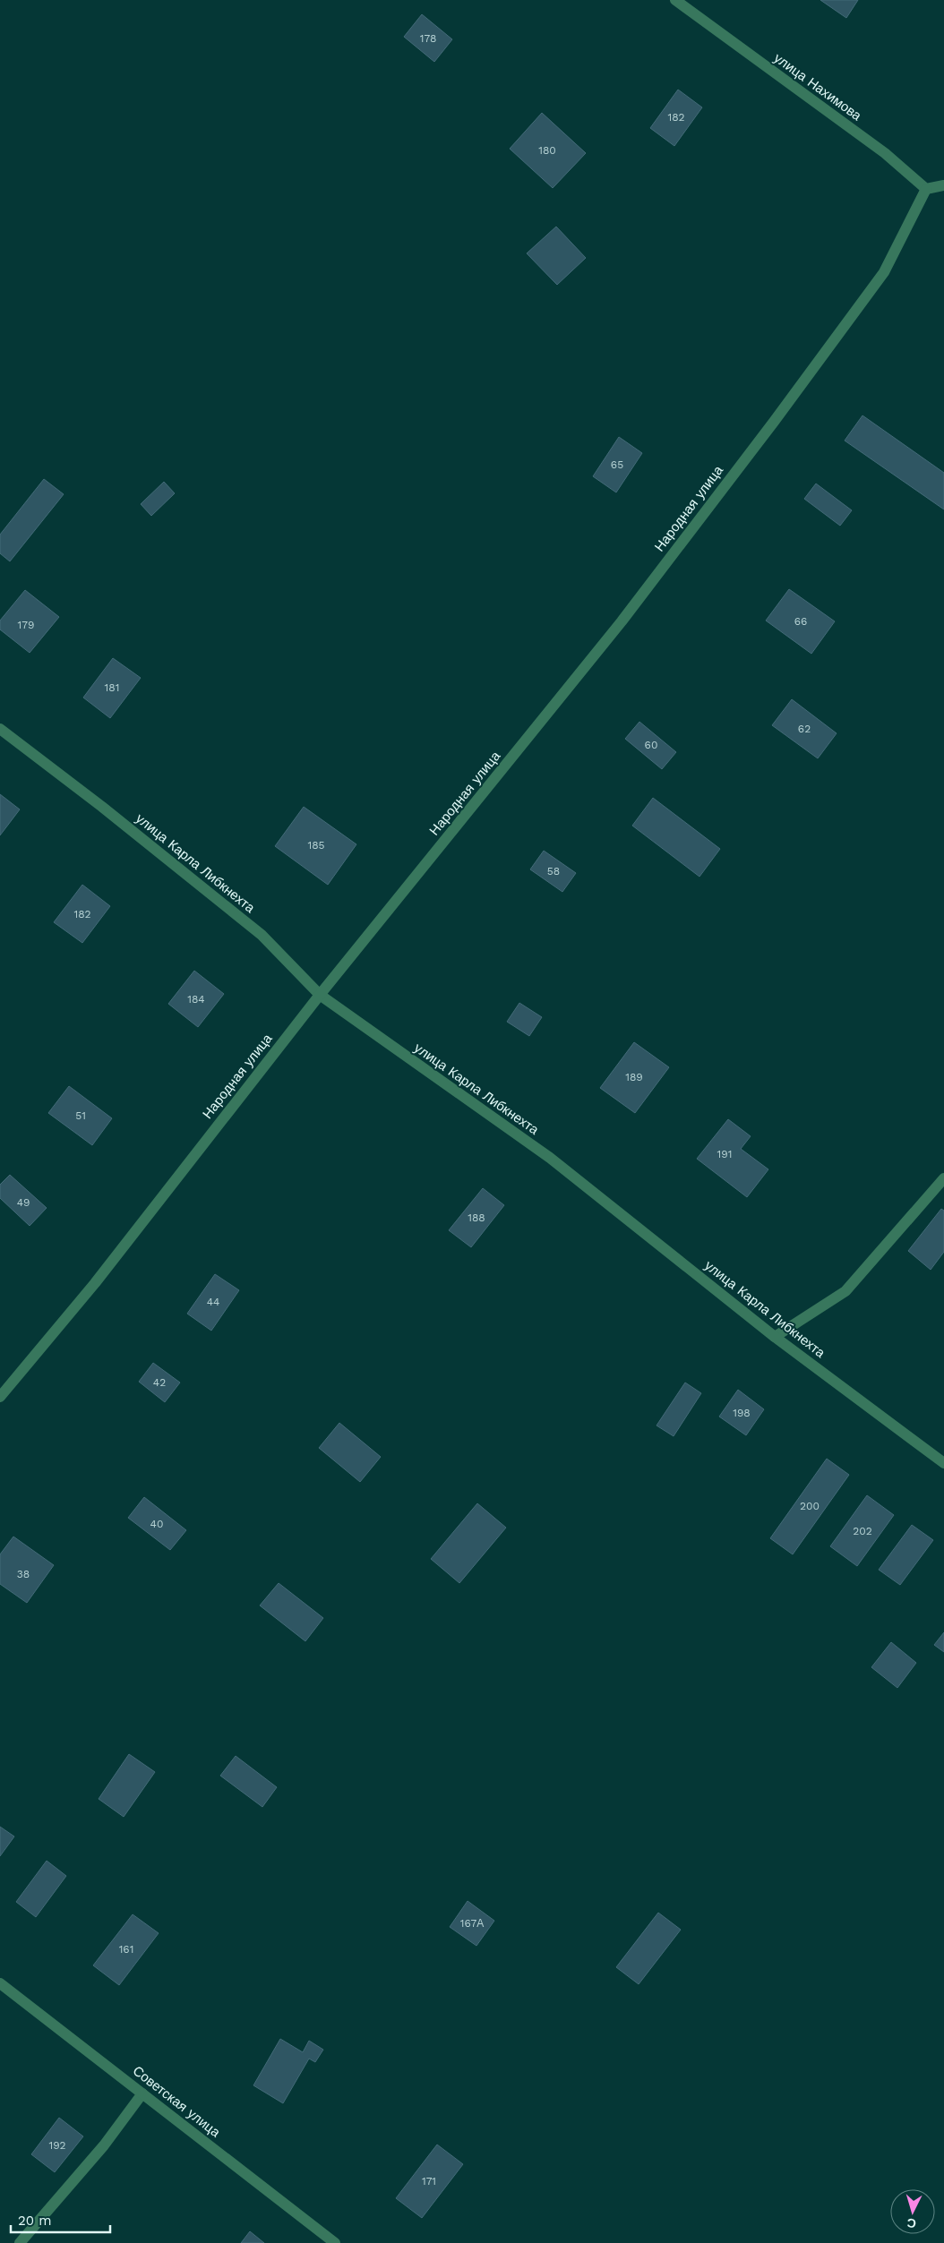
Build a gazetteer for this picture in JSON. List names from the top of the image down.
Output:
{
  "streets": {
    "street": [
      "улица Нахимова",
      "Народная улица",
      "улица Карла Либкнехта",
      "Советская улица"
    ]
  },
  "crossings": [
    ["улица Нахимова", "Народная улица"],
    ["Народная улица", "улица Карла Либкнехта"]
  ],
  "house_numbers": [
    "178",
    "182",
    "180",
    "65",
    "66",
    "179",
    "181",
    "62",
    "60",
    "185",
    "58",
    "182",
    "184",
    "189",
    "51",
    "191",
    "49",
    "188",
    "44",
    "42",
    "198",
    "200",
    "40",
    "202",
    "38",
    "167А",
    "161",
    "192",
    "171"
  ],
  "scale_bar": "20 m",
  "north": "bottom"
}
